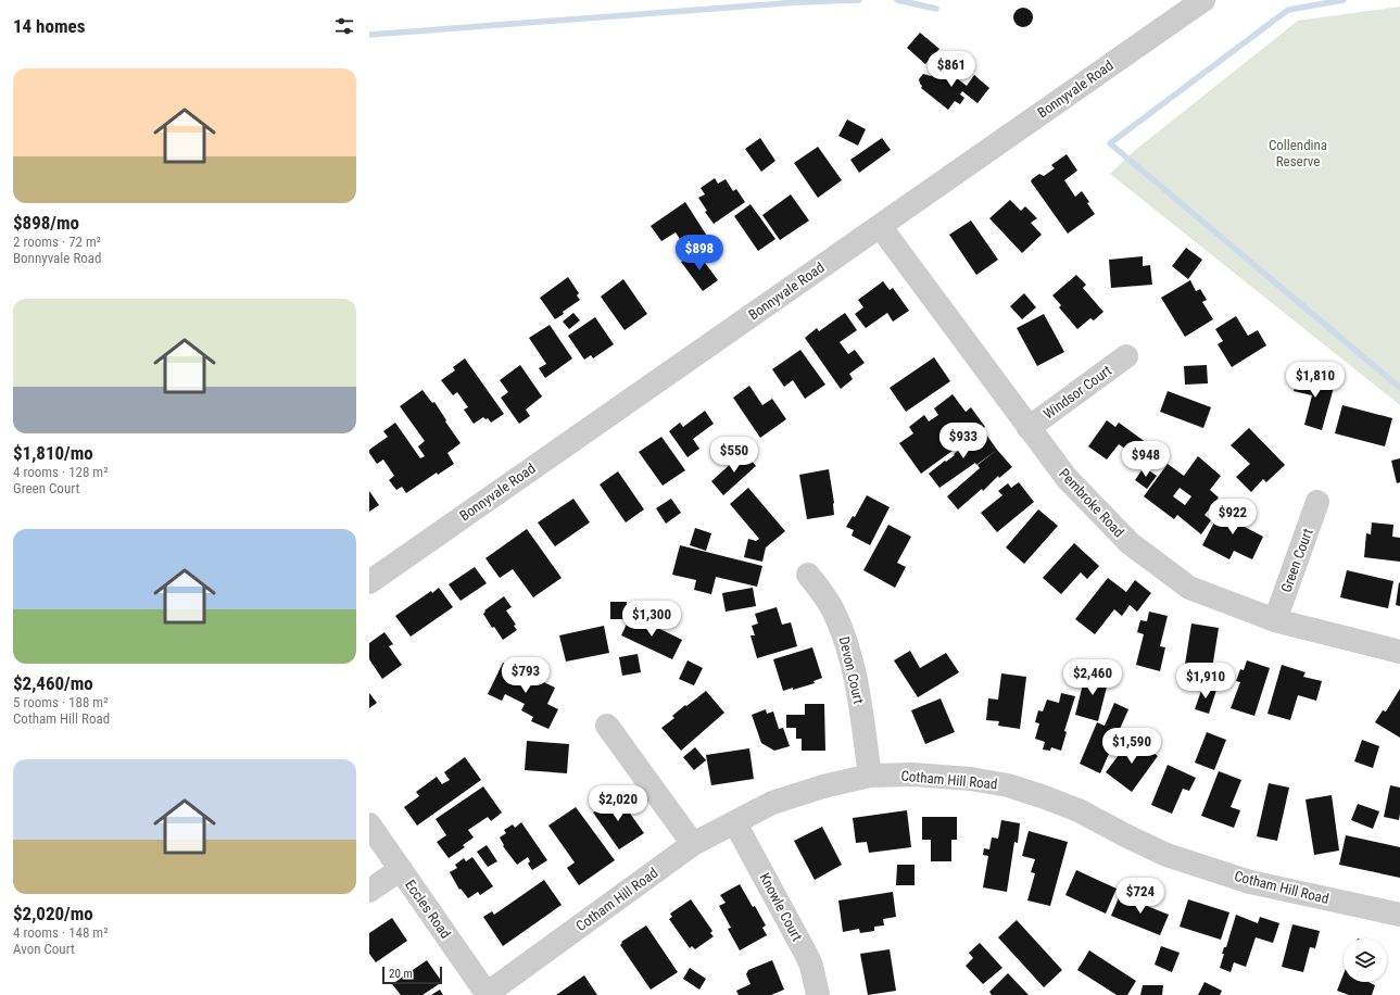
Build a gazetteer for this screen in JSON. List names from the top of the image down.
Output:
{
  "streets": {
    "street": [
      "Bonnyvale Road",
      "Windsor Court",
      "Pembroke Road",
      "Green Court",
      "Devon Court",
      "Cotham Hill Road",
      "Knowle Court",
      "Eccles Road"
    ]
  },
  "crossings": [
    ["Bonnyvale Road", "Pembroke Road"],
    ["Windsor Court", "Pembroke Road"],
    ["Pembroke Road", "Green Court"],
    ["Devon Court", "Cotham Hill Road"],
    ["Cotham Hill Road", "Knowle Court"],
    ["Cotham Hill Road", "Eccles Road"]
  ],
  "parks": ["Collendina Reserve"],
  "scale_bar": "20 m",
  "page": {
    "heading": "14 homes",
    "price": [
      "$861",
      "$898",
      "$1,810",
      "$933",
      "$550",
      "$948",
      "$922",
      "$1,300",
      "$793",
      "$2,460",
      "$1,910",
      "$1,590",
      "$2,020",
      "$724"
    ],
    "list": [
      {
        "name": "$898/mo",
        "note": "2 rooms · 72 m² · Bonnyvale Road"
      },
      {
        "name": "$1,810/mo",
        "note": "4 rooms · 128 m² · Green Court"
      },
      {
        "name": "$2,460/mo",
        "note": "5 rooms · 188 m² · Cotham Hill Road"
      },
      {
        "name": "$2,020/mo",
        "note": "4 rooms · 148 m² · Avon Court"
      }
    ],
    "scale": "20 m"
  }
}
